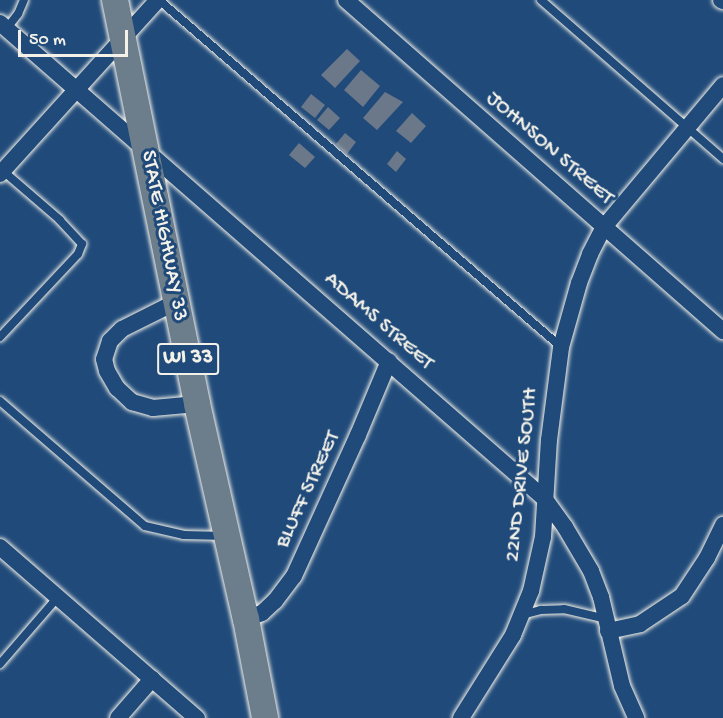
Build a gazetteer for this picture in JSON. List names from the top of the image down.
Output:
{
  "streets": {
    "main road": ["STATE HIGHWAY 33", "WI 33"],
    "street": [
      "JOHNSON STREET",
      "ADAMS STREET",
      "22ND DRIVE SOUTH",
      "BLUFF STREET"
    ]
  },
  "crossings": [
    ["JOHNSON STREET", "22ND DRIVE SOUTH"],
    ["STATE HIGHWAY 33", "ADAMS STREET"],
    ["STATE HIGHWAY 33", "BLUFF STREET"],
    ["ADAMS STREET", "22ND DRIVE SOUTH"],
    ["ADAMS STREET", "BLUFF STREET"]
  ],
  "scale_bar": "50 m"
}
